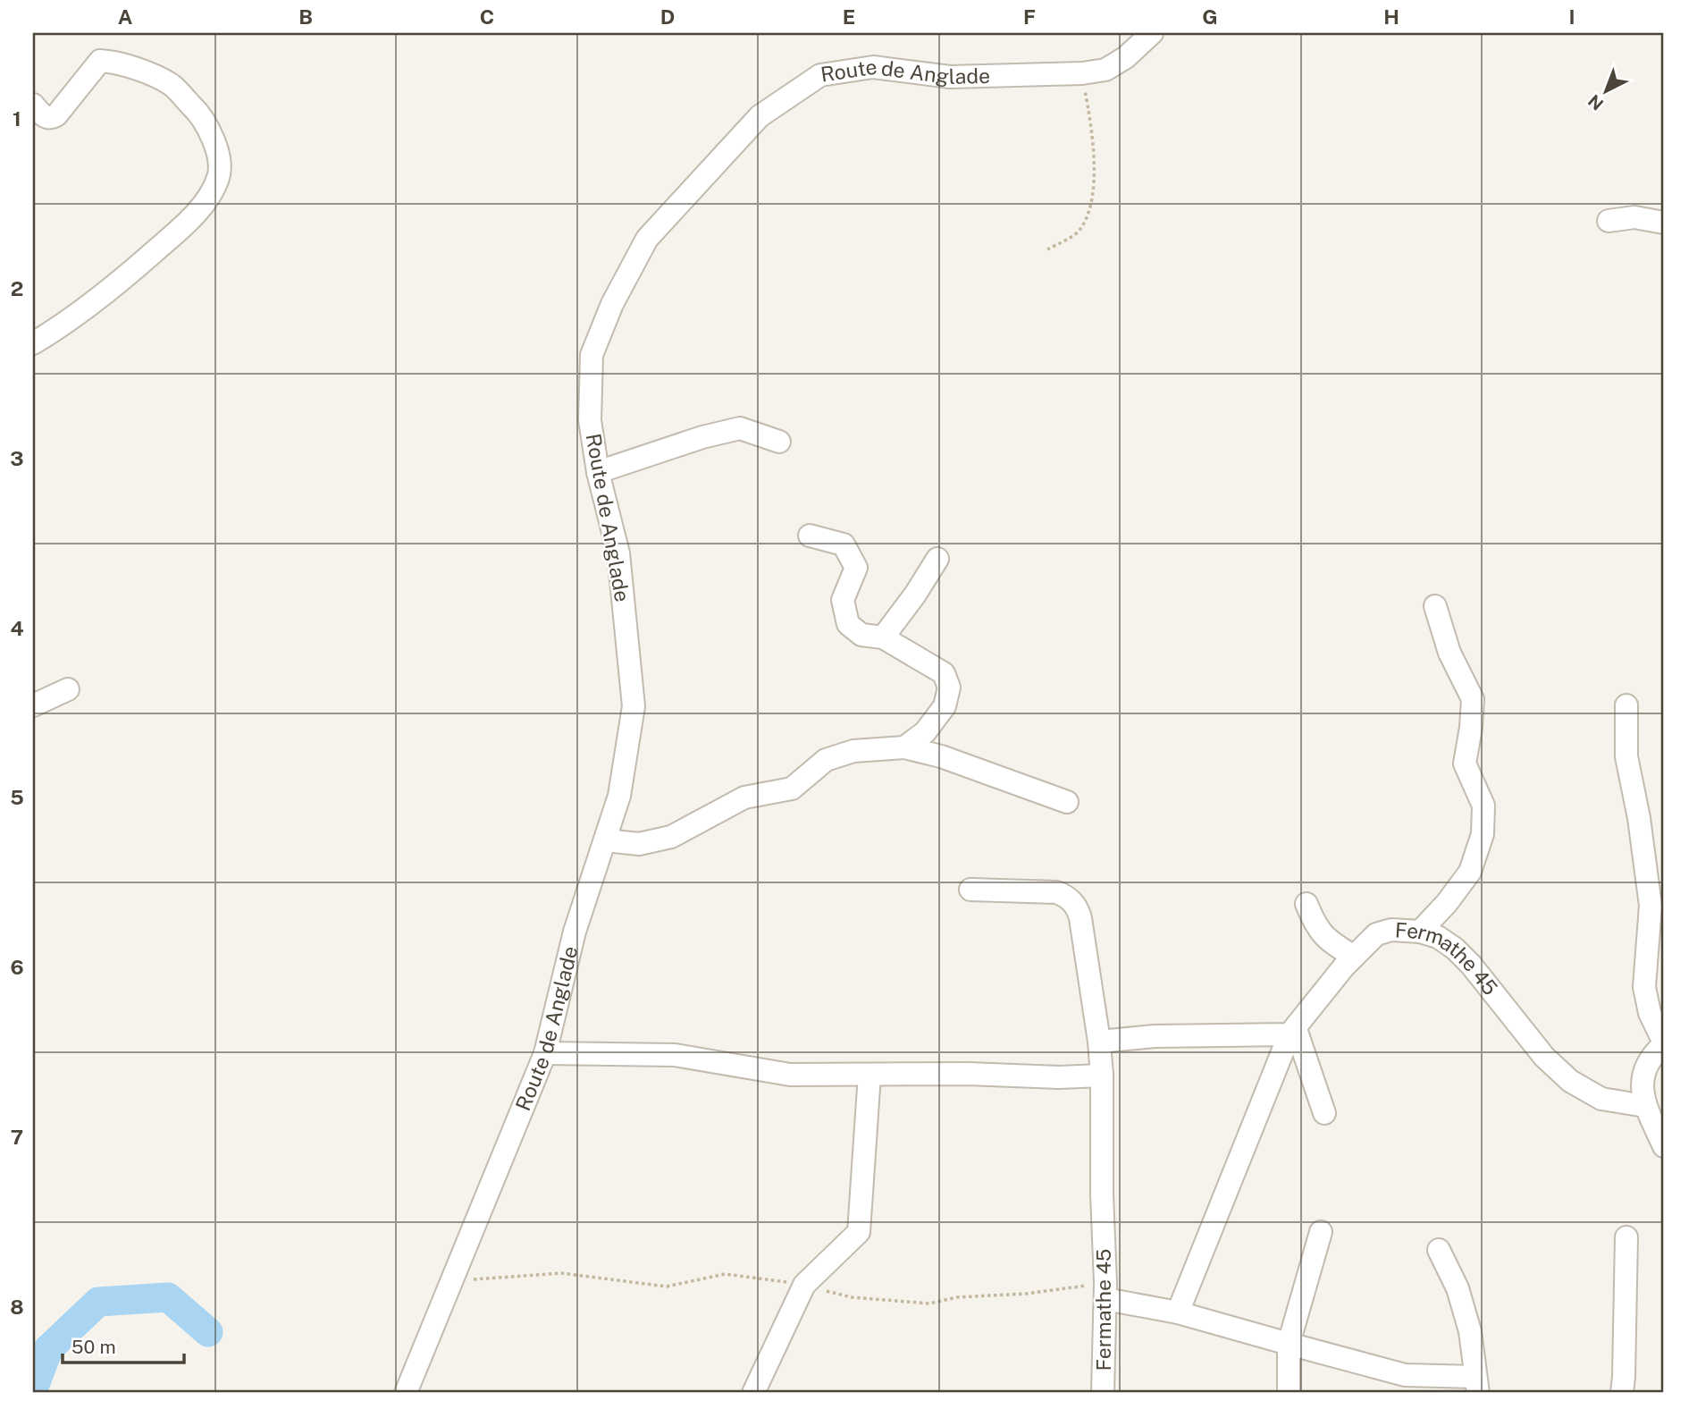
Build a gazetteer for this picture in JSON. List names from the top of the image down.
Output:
{
  "streets": {
    "street": ["Route de Anglade", "Fermathe 45"]
  },
  "scale_bar": "50 m",
  "north": "bottom left",
  "grid": {
    "columns": [
      "A",
      "B",
      "C",
      "D",
      "E",
      "F",
      "G",
      "H",
      "I"
    ],
    "rows": [
      "1",
      "2",
      "3",
      "4",
      "5",
      "6",
      "7",
      "8"
    ]
  }
}
